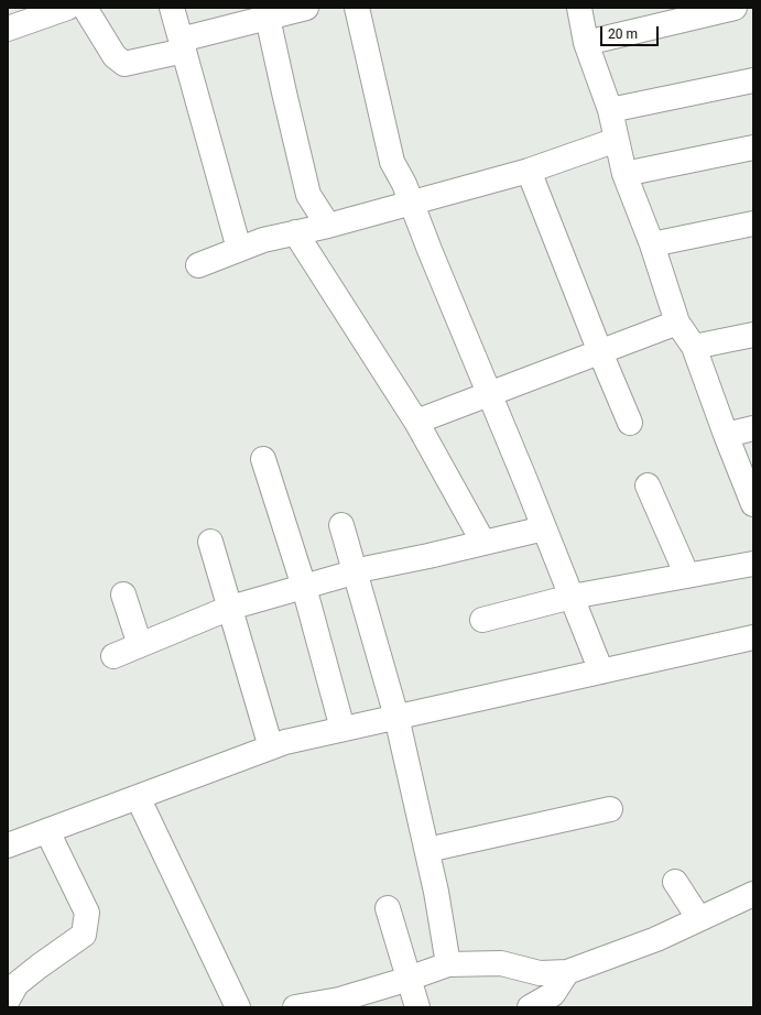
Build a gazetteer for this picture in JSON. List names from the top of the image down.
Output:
{
  "scale_bar": "20 m"
}
